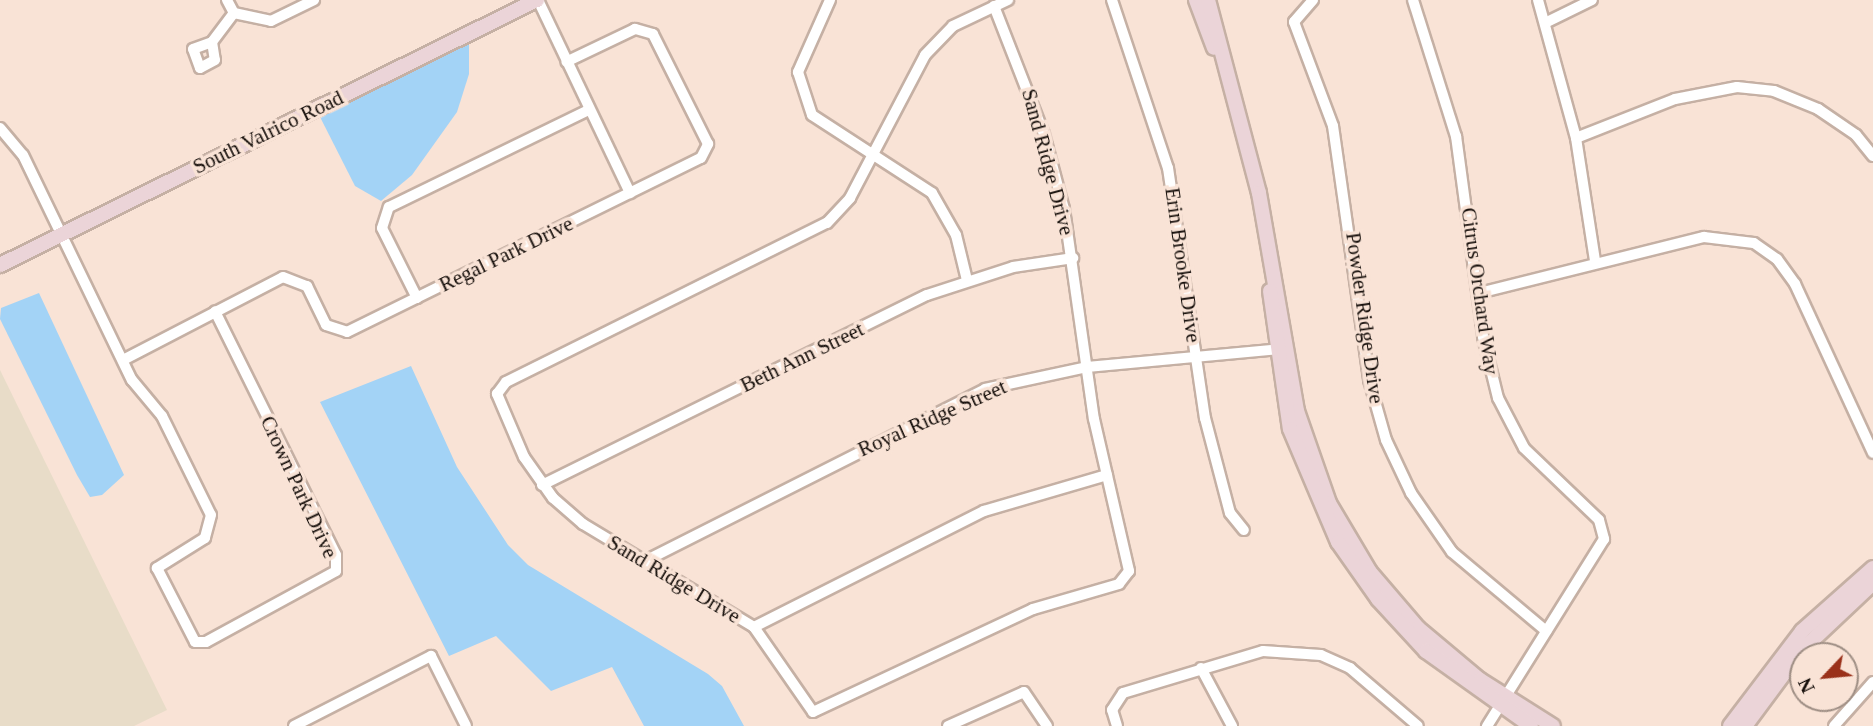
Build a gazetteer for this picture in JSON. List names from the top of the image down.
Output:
{
  "streets": {
    "street": [
      "South Valrico Road",
      "Sand Ridge Drive",
      "Regal Park Drive",
      "Erin Brooke Drive",
      "Citrus Orchard Way",
      "Powder Ridge Drive",
      "Beth Ann Street",
      "Royal Ridge Street",
      "Crown Park Drive"
    ]
  },
  "crossings": [
    ["South Valrico Road", "Crown Park Drive"],
    ["Sand Ridge Drive", "Beth Ann Street"],
    ["Sand Ridge Drive", "Royal Ridge Street"],
    ["Regal Park Drive", "Crown Park Drive"],
    ["Erin Brooke Drive", "Royal Ridge Street"],
    ["Citrus Orchard Way", "Powder Ridge Drive"]
  ],
  "north": "bottom left"
}
